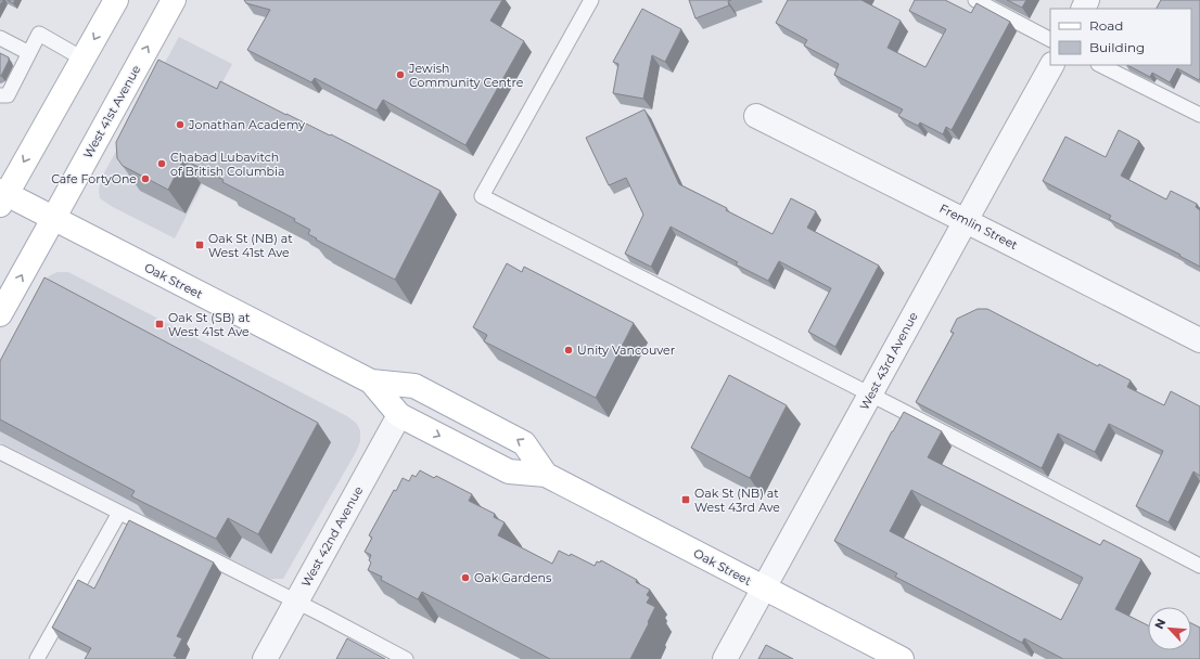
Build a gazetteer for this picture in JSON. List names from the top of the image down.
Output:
{
  "streets": {
    "main road": ["West 41st Avenue", "Oak Street"],
    "street": ["Fremlin Street", "West 43rd Avenue", "West 42nd Avenue"]
  },
  "crossings": [
    ["West 41st Avenue", "Oak Street"],
    ["Fremlin Street", "West 43rd Avenue"],
    ["Oak Street", "West 43rd Avenue"],
    ["Oak Street", "West 42nd Avenue"]
  ],
  "places": {
    "other": [
      "Jewish Community Centre",
      "Jonathan Academy",
      "Chabad Lubavitch of British Columbia",
      "Cafe FortyOne",
      "Unity Vancouver",
      "Oak Gardens"
    ],
    "transit": ["Oak St (NB) at West 41st Ave", "Oak St (SB) at West 41st Ave", "Oak St (NB) at West 43rd Ave"]
  },
  "legend": ["Road", "Building"],
  "north": "top left"
}
